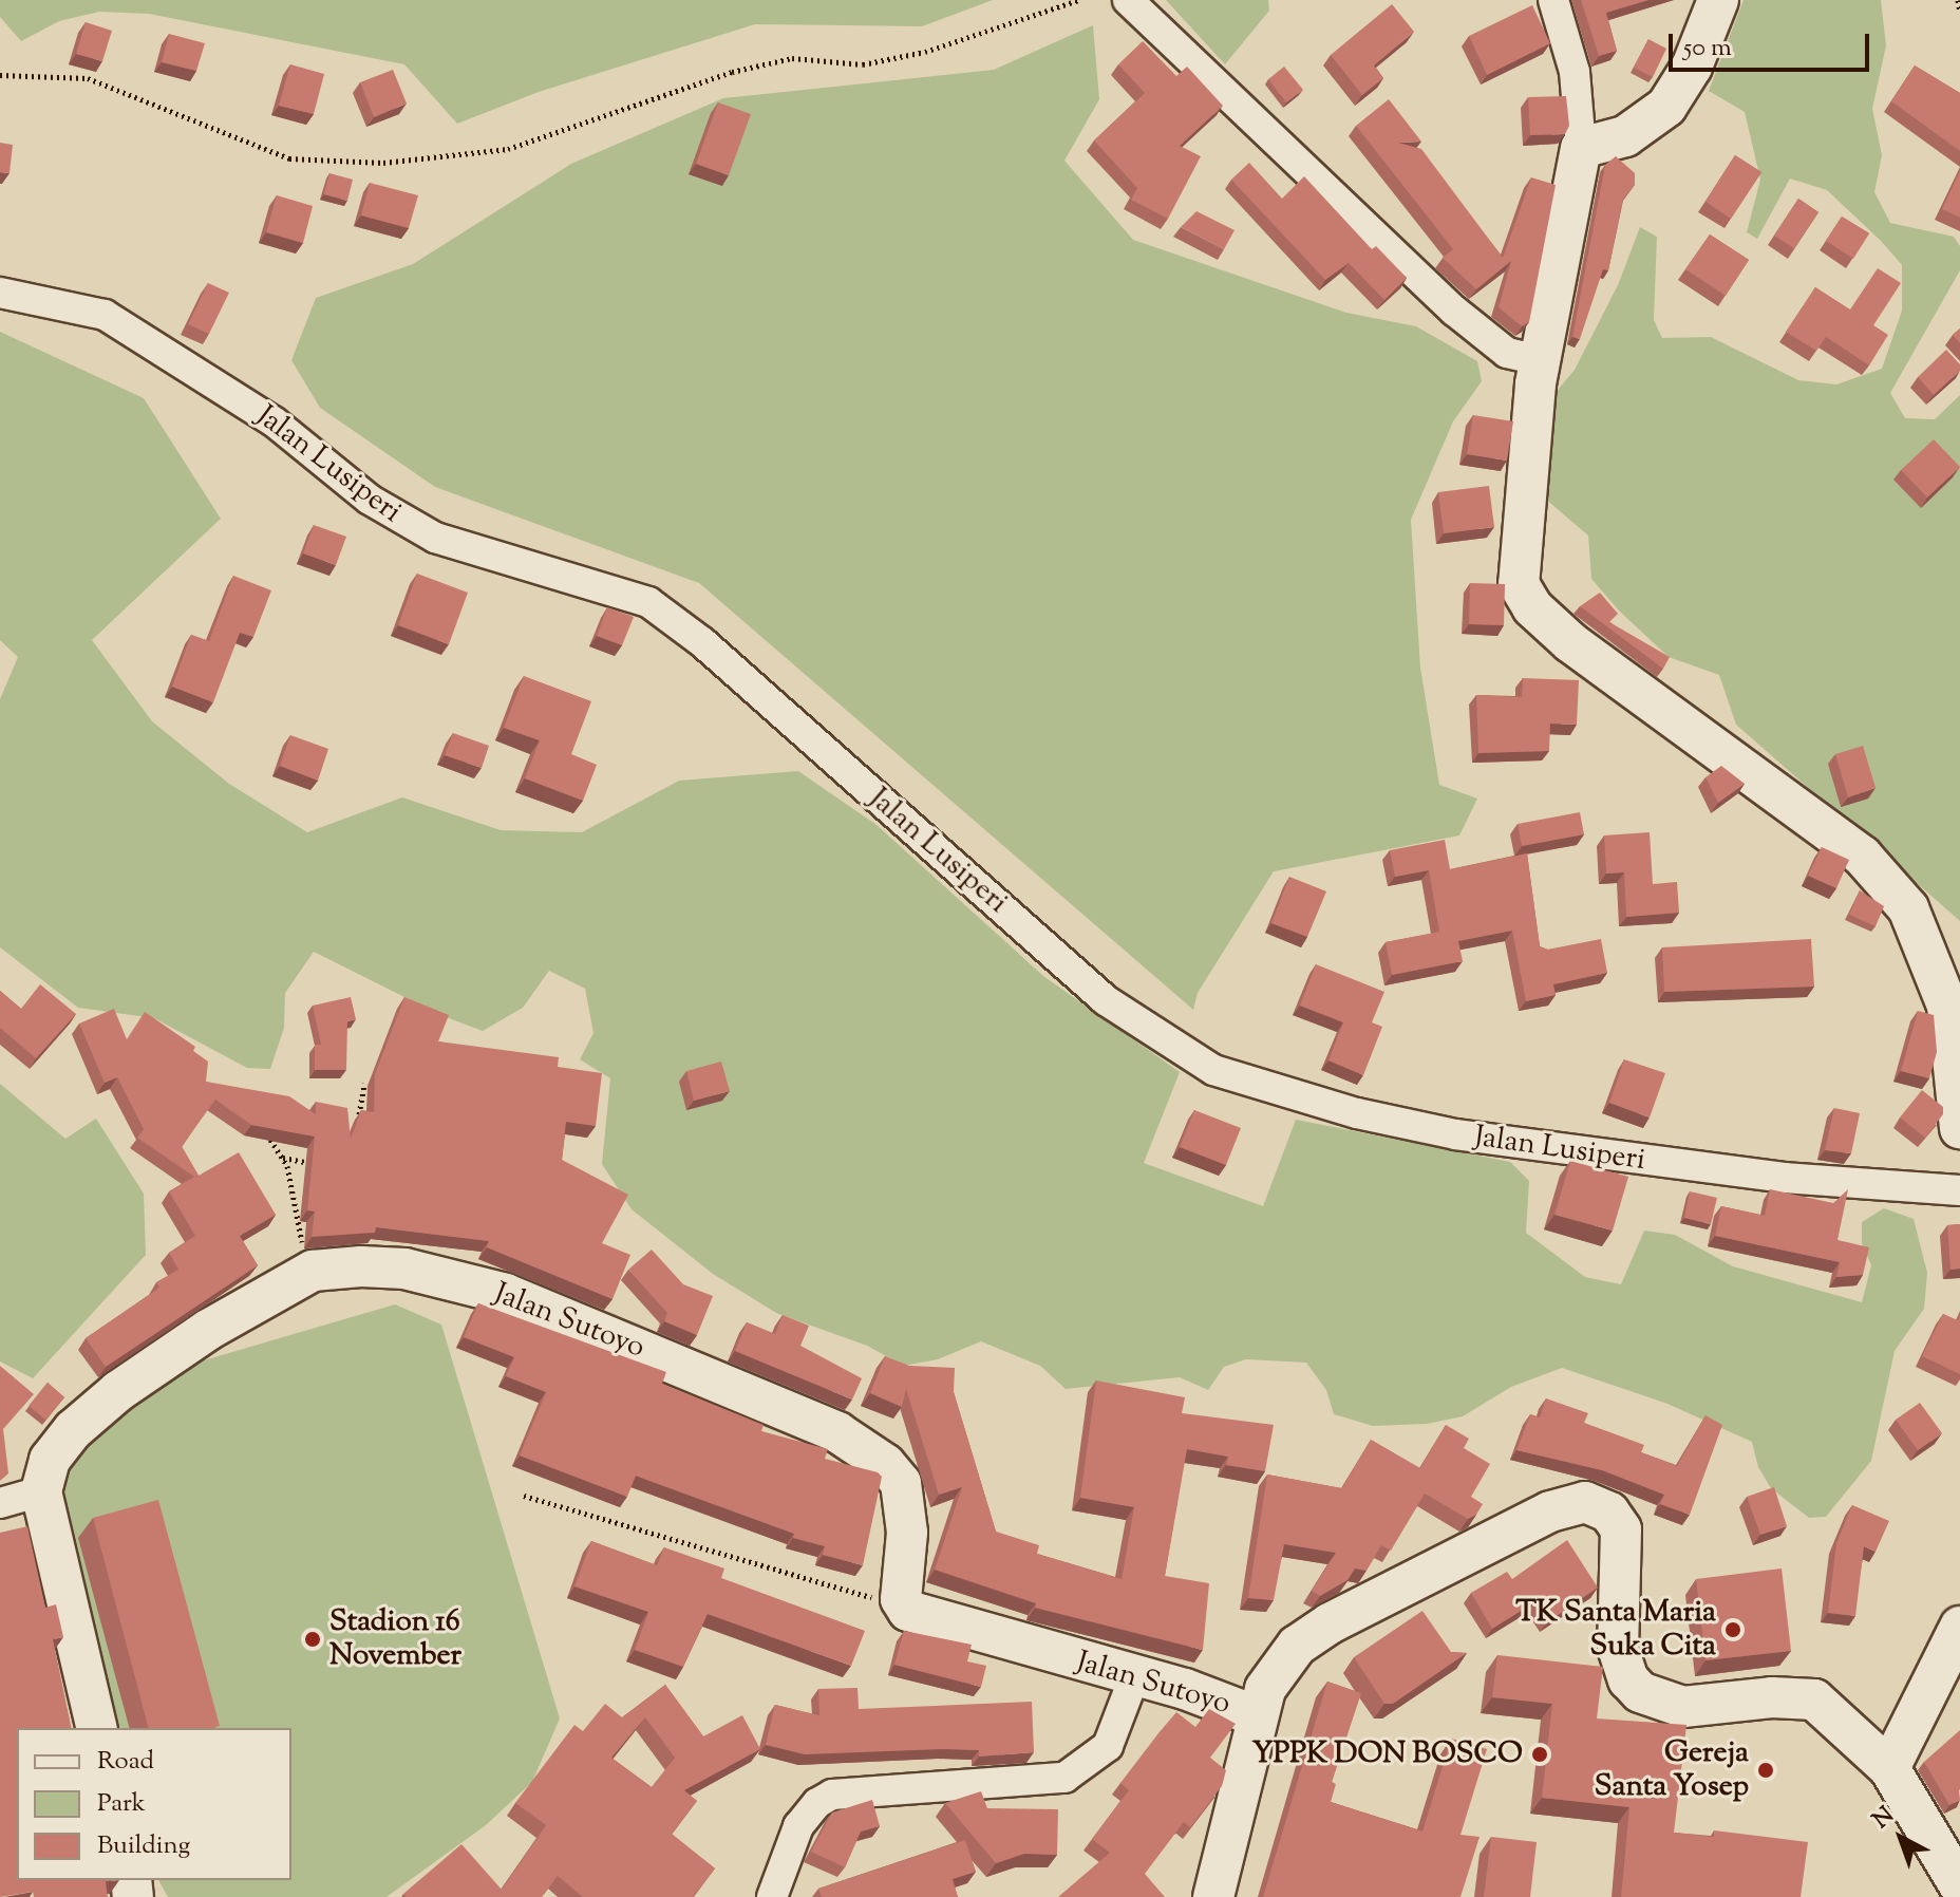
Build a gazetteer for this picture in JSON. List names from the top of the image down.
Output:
{
  "streets": {
    "main road": ["Jalan Sutoyo"],
    "street": ["Jalan Lusiperi"]
  },
  "places": [
    "TK Santa Maria Suka Cita",
    "Stadion 16 November",
    "YPPK DON BOSCO",
    "Gereja Santa Yosep"
  ],
  "legend": ["Road", "Park", "Building"],
  "scale_bar": "50 m",
  "north": "top left"
}
